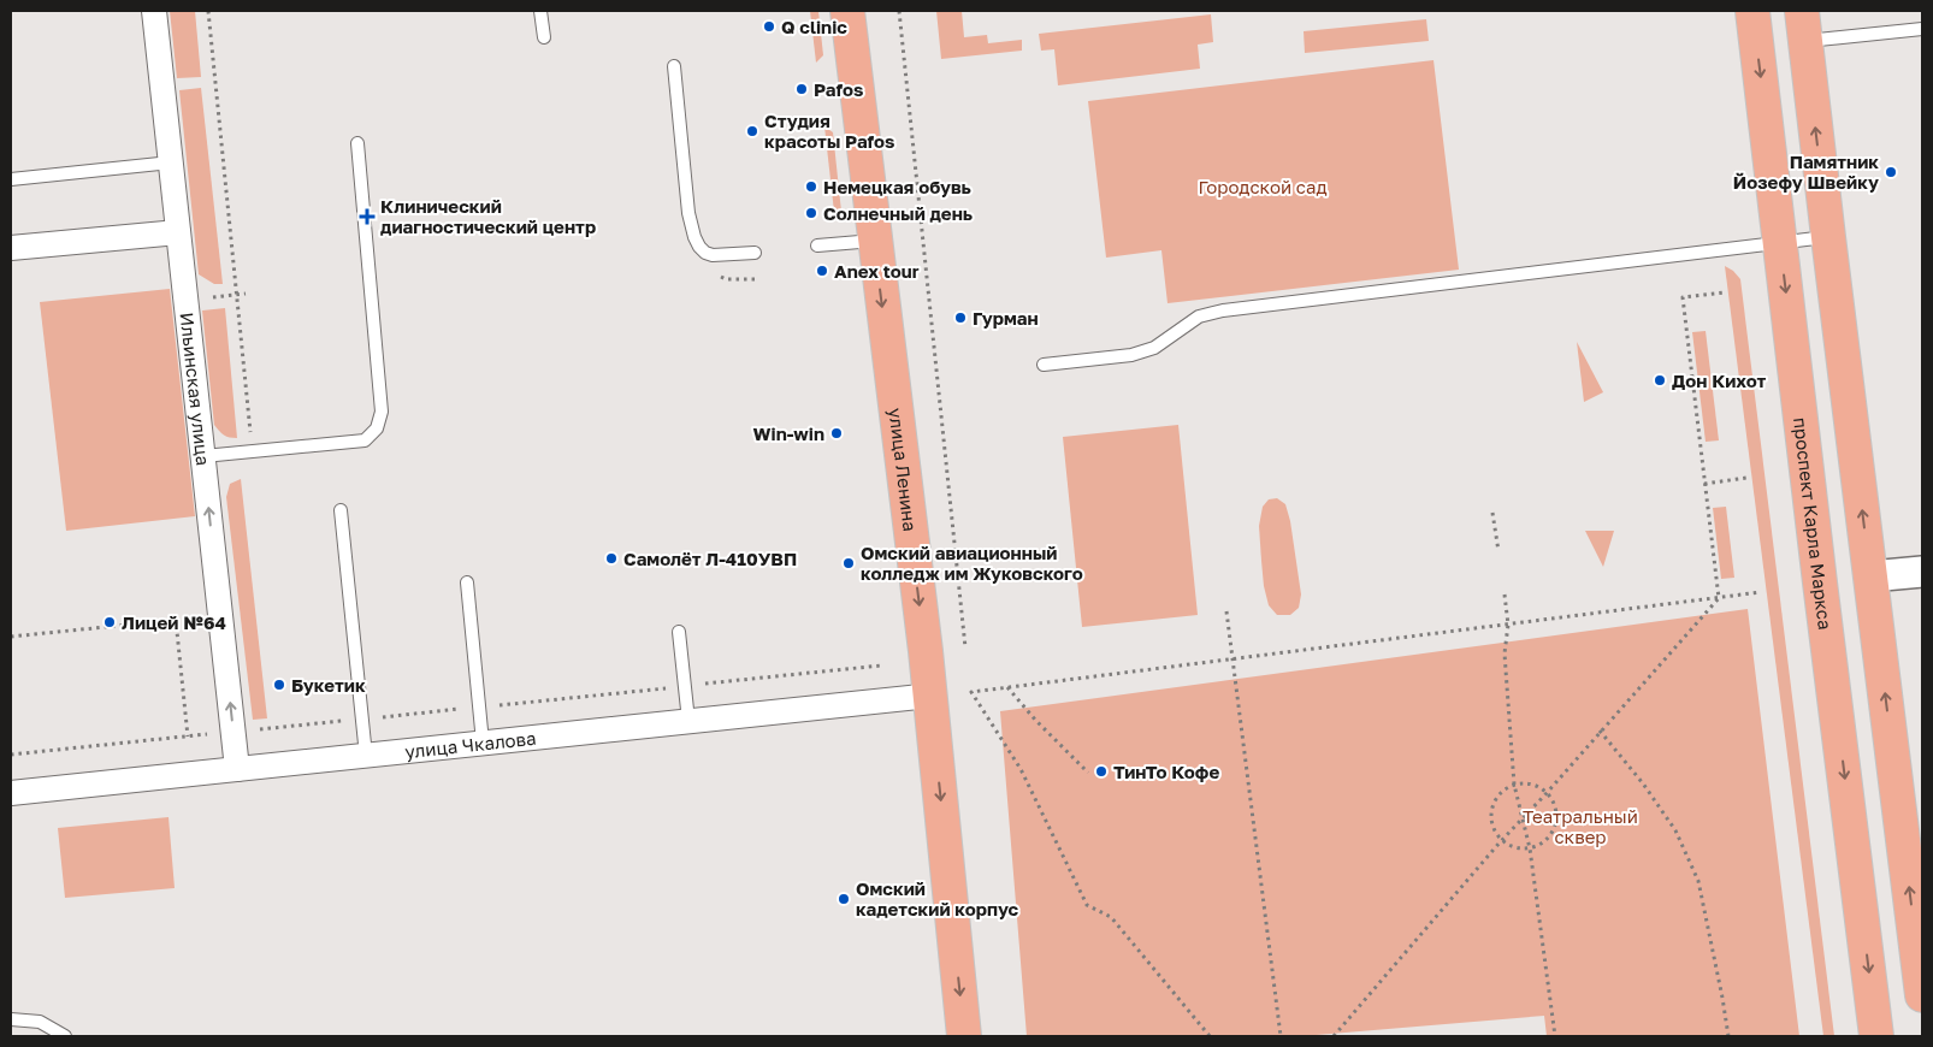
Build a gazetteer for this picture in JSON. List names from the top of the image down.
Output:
{
  "streets": {
    "main road": ["улица Ленина", "проспект Карла Маркса"],
    "street": ["Ильинская улица", "улица Чкалова"]
  },
  "crossings": [
    ["Ильинская улица", "улица Чкалова"],
    ["улица Ленина", "улица Чкалова"]
  ],
  "one_way": ["Ильинская улица", "улица Ленина"],
  "parks": ["Городской сад", "Театральный сквер"],
  "places": {
    "other": [
      "Q clinic",
      "Pafos",
      "Студия красоты Pafos",
      "Памятник Йозефу Швейку",
      "Немецкая обувь",
      "Солнечный день",
      "Anex tour",
      "Гурман",
      "Дон Кихот",
      "Win-win",
      "Самолёт Л-410УВП",
      "Омский авиационный колледж им Жуковского",
      "Лицей №64",
      "Букетик",
      "ТинТо Кофе",
      "Омский кадетский корпус"
    ],
    "health": ["Клинический диагностический центр"]
  }
}
